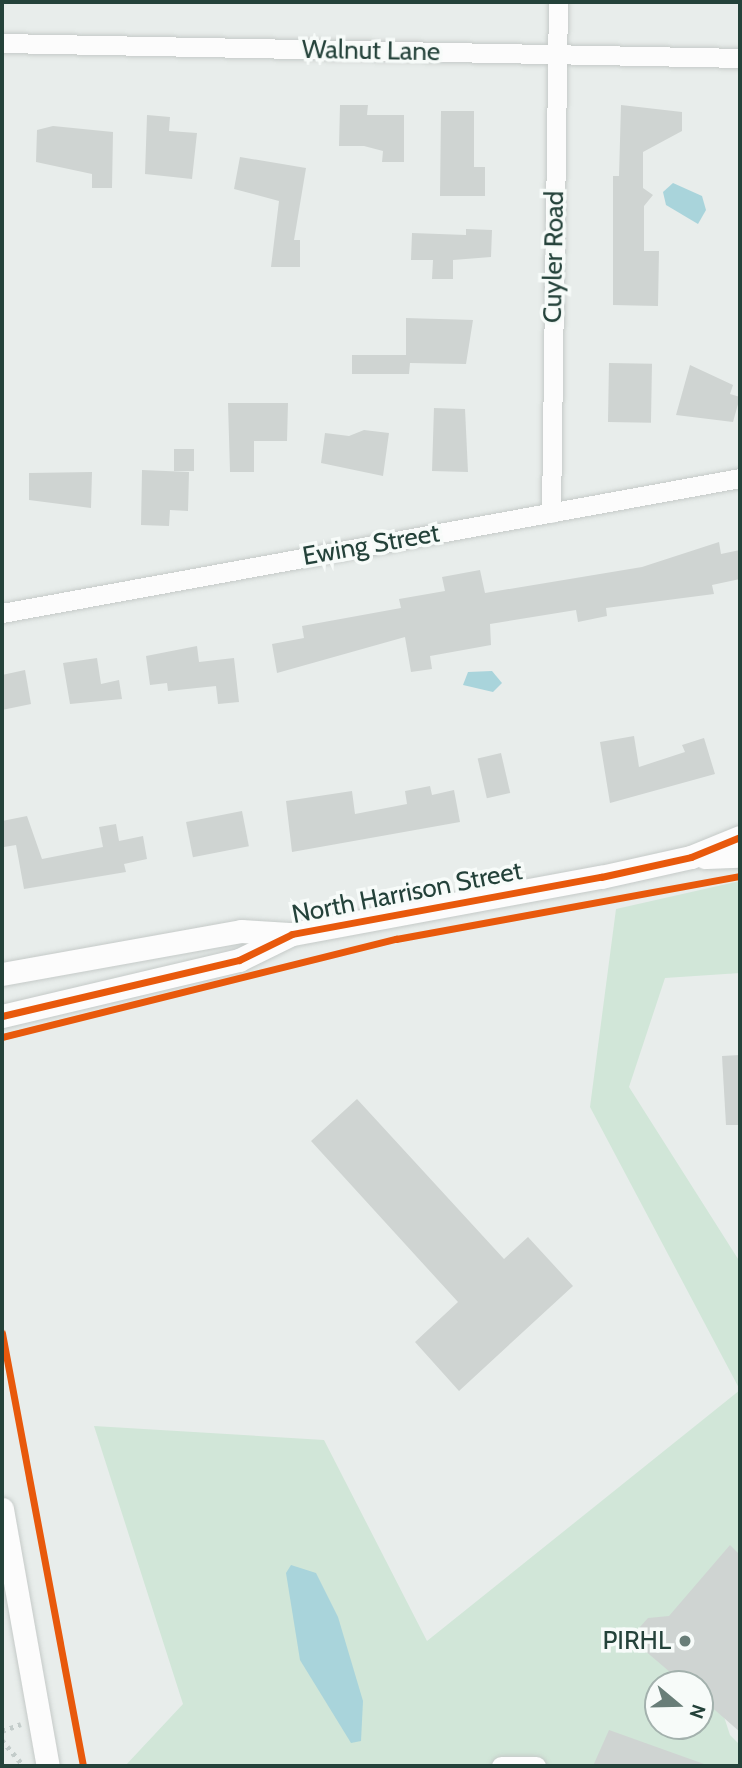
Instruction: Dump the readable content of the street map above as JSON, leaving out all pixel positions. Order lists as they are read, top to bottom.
{
  "streets": {
    "street": [
      "Walnut Lane",
      "Cuyler Road",
      "Ewing Street",
      "North Harrison Street"
    ]
  },
  "crossings": [
    ["Walnut Lane", "Cuyler Road"],
    ["Cuyler Road", "Ewing Street"]
  ],
  "places": ["PIRHL"],
  "north": "right"
}
